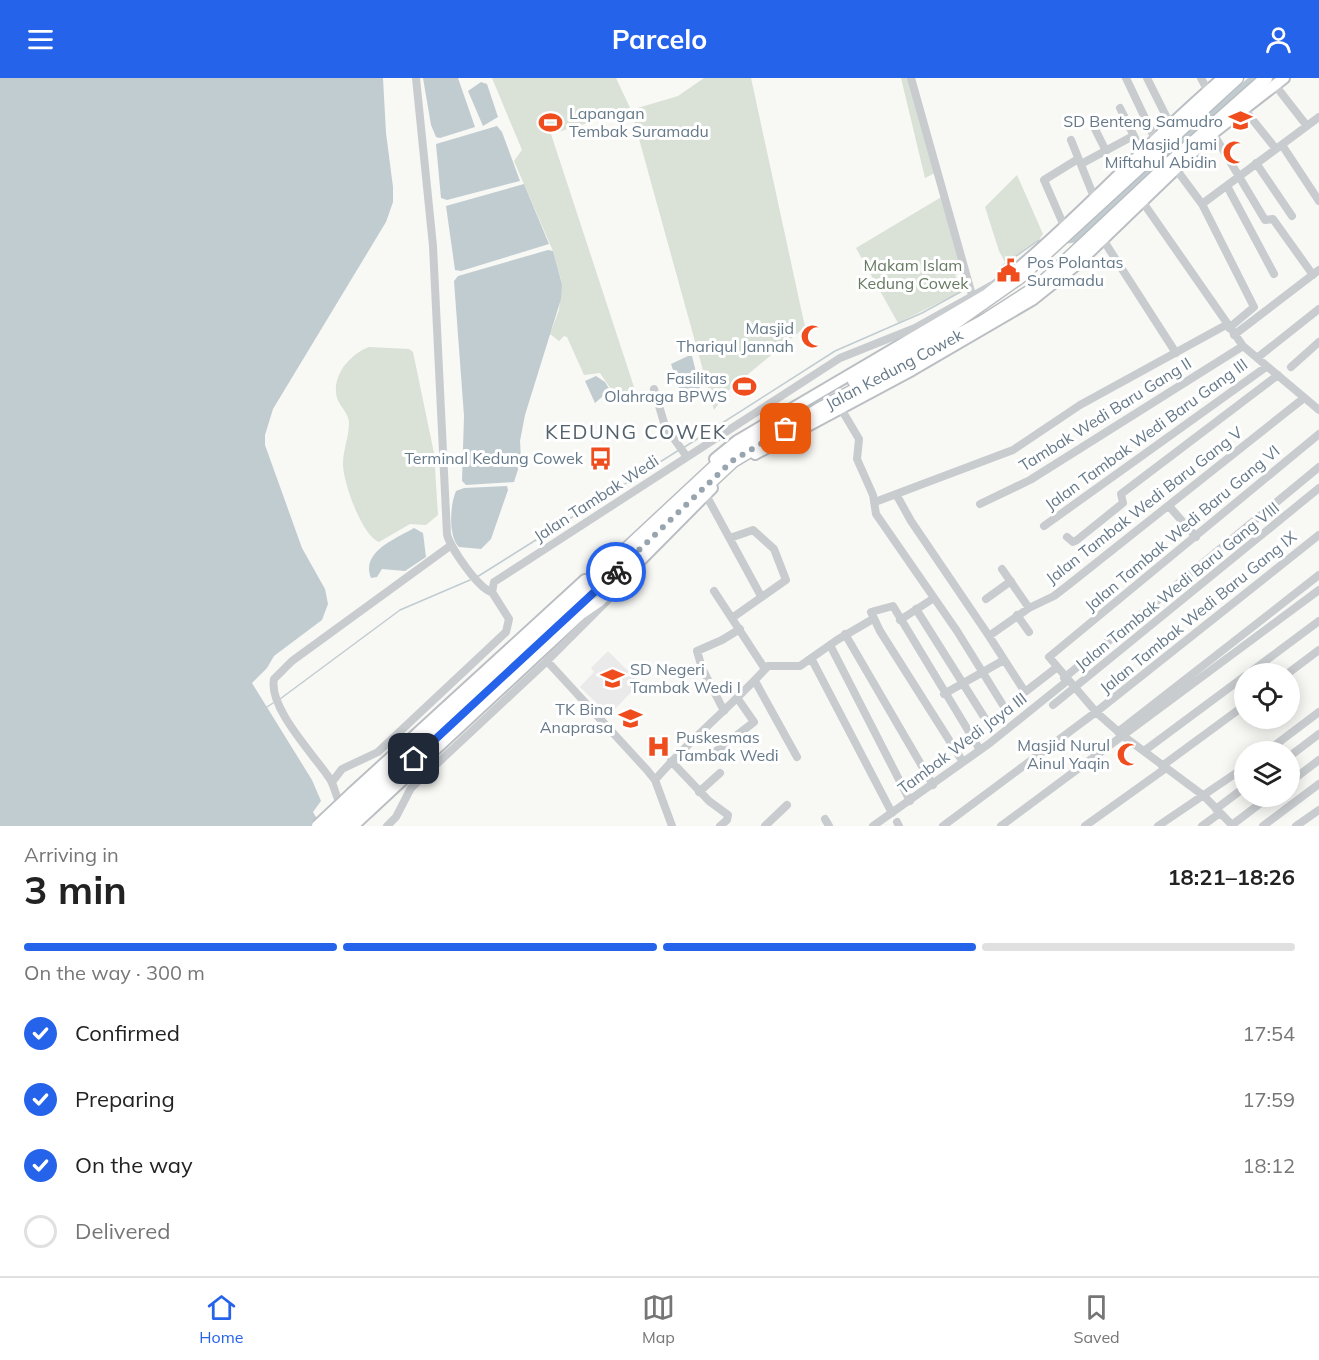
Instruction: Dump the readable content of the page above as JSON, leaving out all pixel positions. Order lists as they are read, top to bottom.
{
  "streets": {
    "highway": ["Jalan Kedung Cowek"],
    "street": [
      "Tambak Wedi Baru Gang II",
      "Jalan Tambak Wedi Baru Gang III",
      "Jalan Tambak Wedi",
      "Jalan Tambak Wedi Baru Gang V",
      "Jalan Tambak Wedi Baru Gang VI",
      "Jalan Tambak Wedi Baru Gang VIII",
      "Jalan Tambak Wedi Baru Gang IX",
      "Tambak Wedi Jaya III"
    ]
  },
  "crossings": [
    ["Jalan Kedung Cowek", "Jalan Tambak Wedi"]
  ],
  "districts": ["KEDUNG COWEK"],
  "parks": ["Makam Islam Kedung Cowek"],
  "places": {
    "school or university": ["SD Benteng Samudro", "SD Negeri Tambak Wedi I", "TK Bina Anaprasa"],
    "sports": ["Lapangan Tembak Suramadu", "Fasilitas Olahraga BPWS"],
    "mosque": ["Masjid Jami Miftahul Abidin", "Masjid Thariqul Jannah", "Masjid Nurul Ainul Yaqin"],
    "public building": ["Pos Polantas Suramadu"],
    "bus stop": ["Terminal Kedung Cowek"],
    "hospital": ["Puskesmas Tambak Wedi"]
  },
  "page": {
    "header": "Parcelo",
    "heading": ["3 min", "Arriving in", "18:21–18:26"],
    "bar": "On the way · 300 m",
    "list": [
      ["Confirmed", "17:54"],
      ["Preparing", "17:59"],
      ["On the way", "18:12"],
      "Delivered"
    ],
    "tabs": ["Home", "Map", "Saved"]
  }
}
